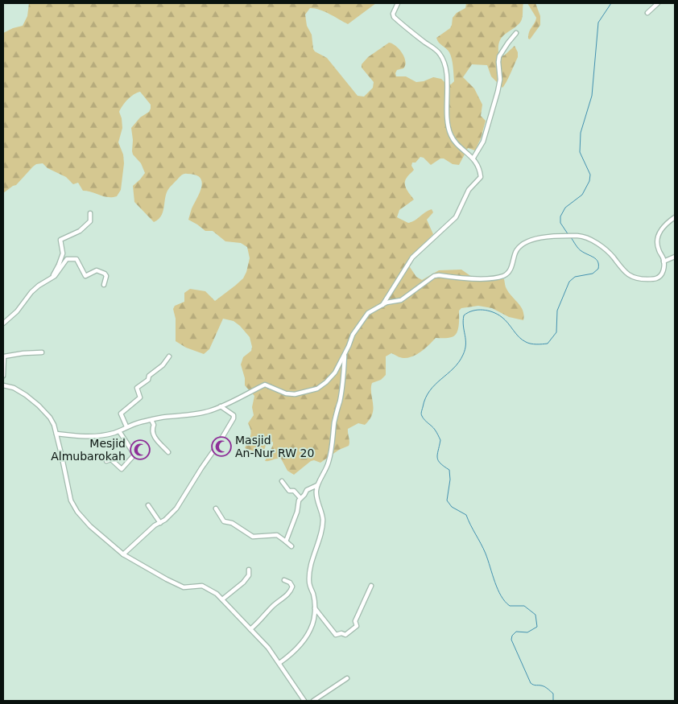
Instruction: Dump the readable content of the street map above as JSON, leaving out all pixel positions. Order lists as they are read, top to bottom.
{
  "places": {
    "mosque": ["Masjid An-Nur RW 20", "Mesjid Almubarokah"]
  }
}
